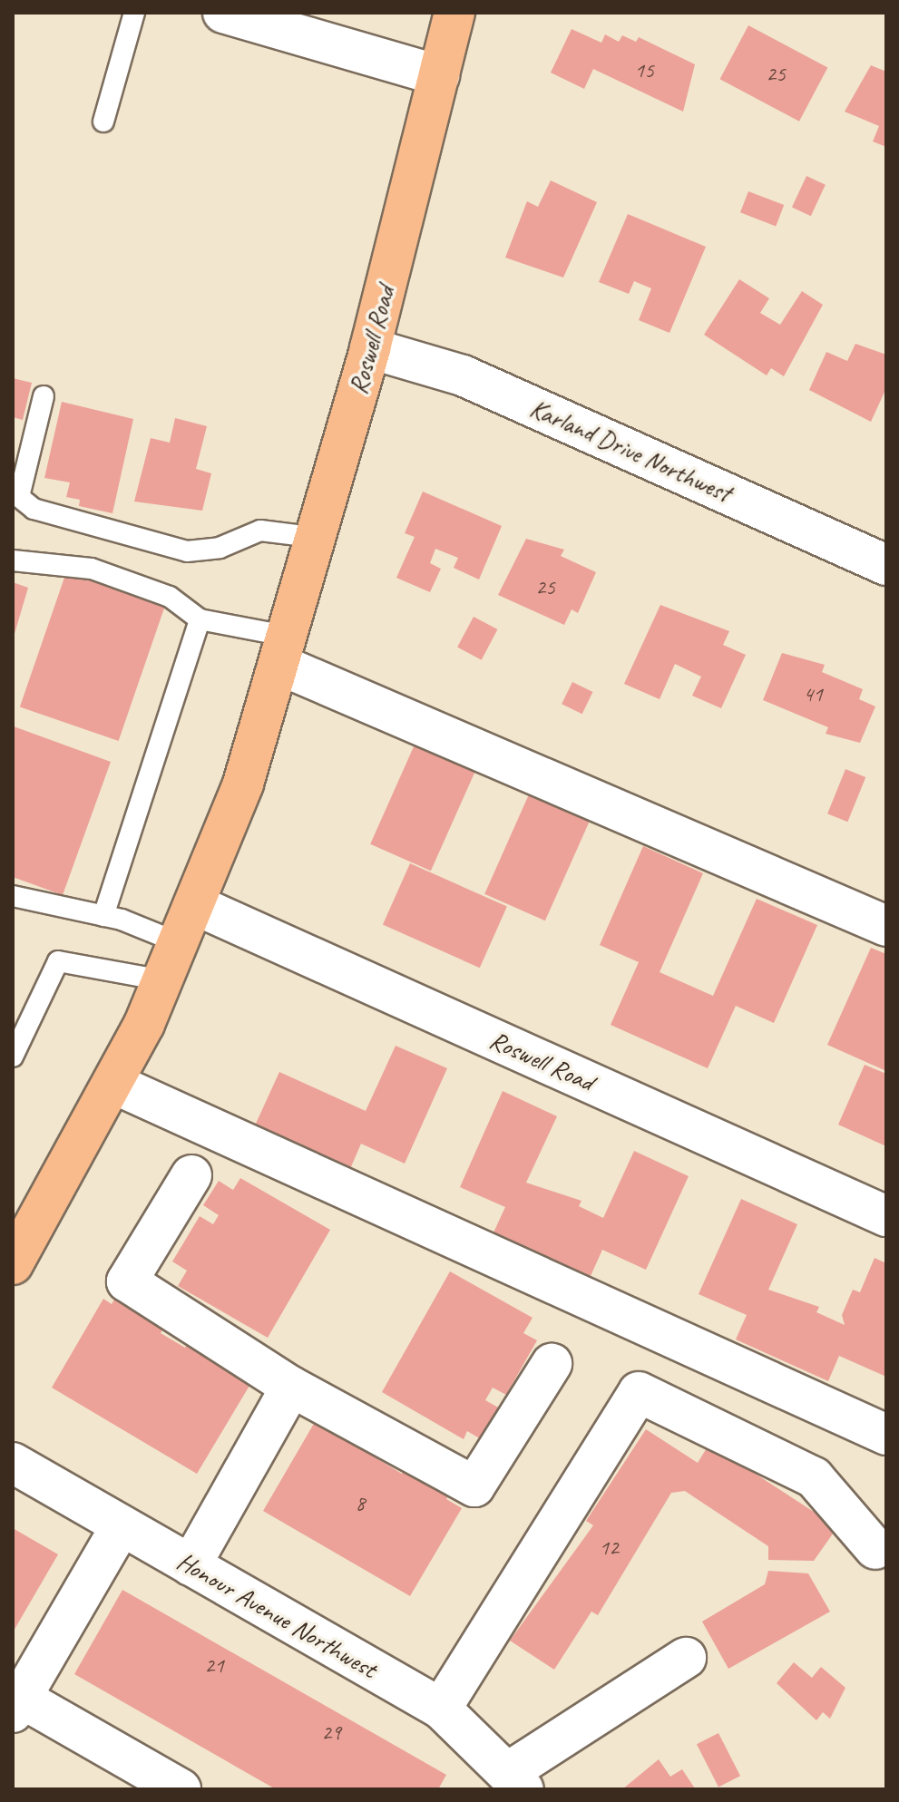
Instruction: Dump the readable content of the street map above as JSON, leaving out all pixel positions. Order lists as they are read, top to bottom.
{
  "streets": {
    "main road": ["Roswell Road"],
    "street": ["Karland Drive Northwest", "Honour Avenue Northwest"]
  },
  "crossings": [
    ["Roswell Road", "Karland Drive Northwest"]
  ],
  "house_numbers": [
    "15",
    "25",
    "25",
    "41",
    "8",
    "12",
    "21",
    "29"
  ]
}
